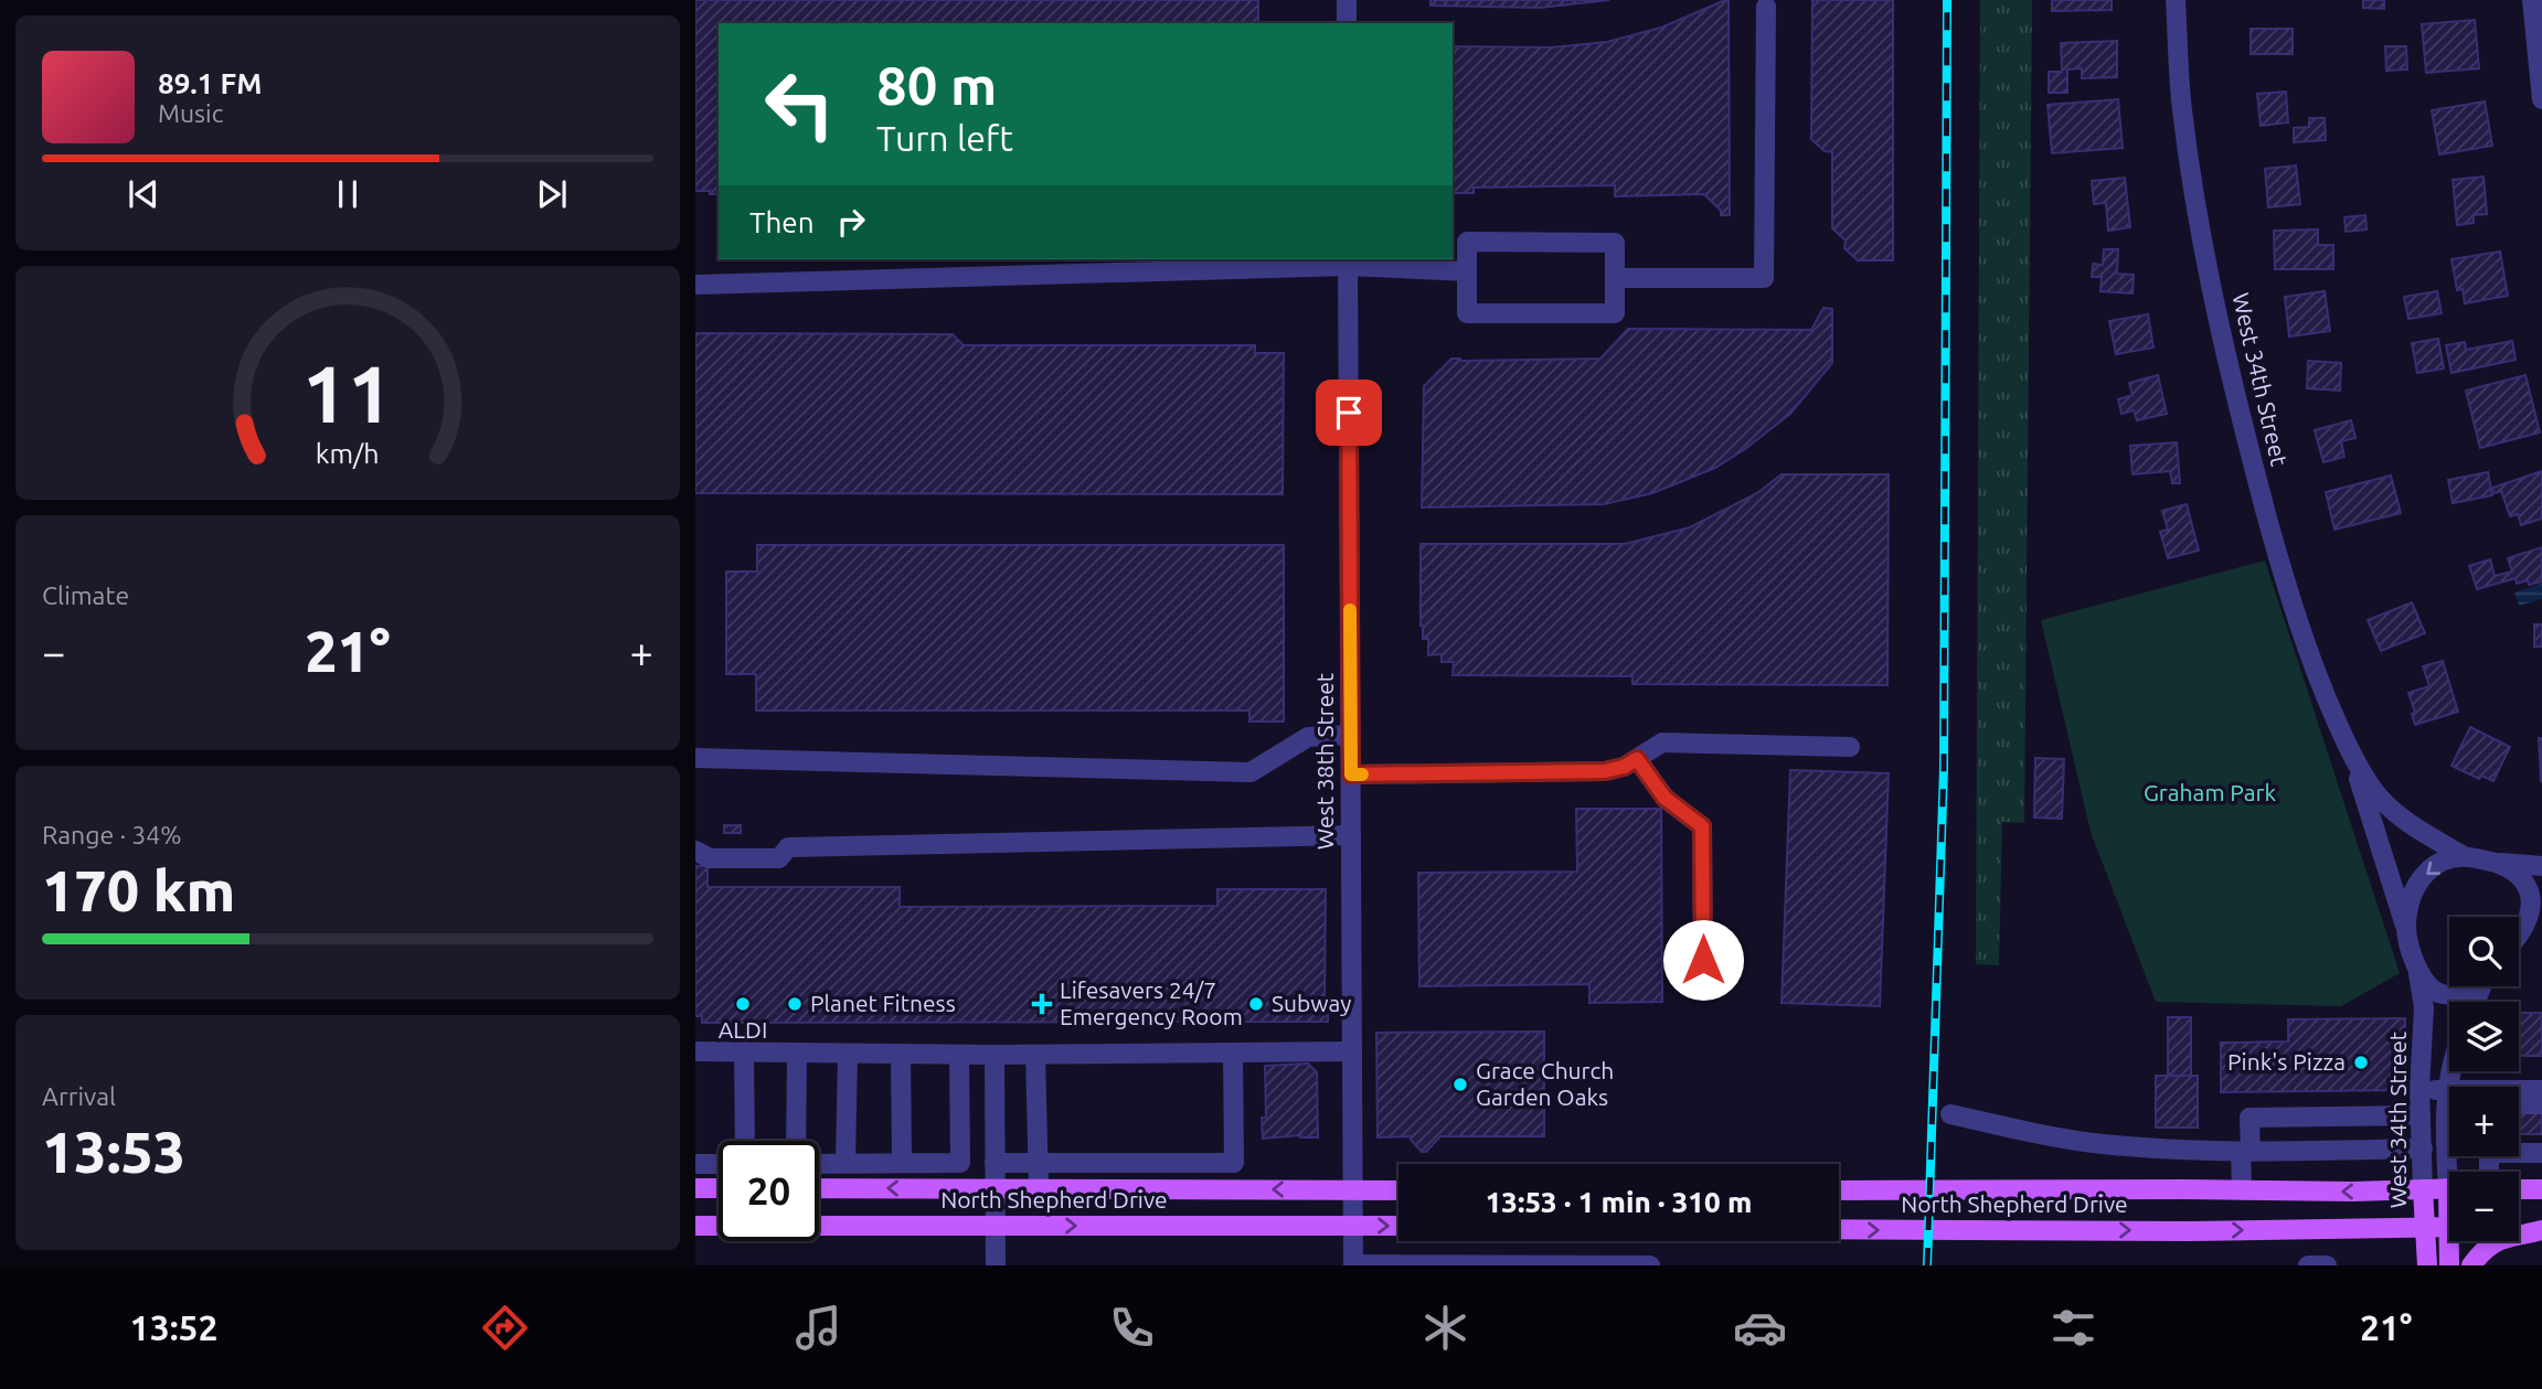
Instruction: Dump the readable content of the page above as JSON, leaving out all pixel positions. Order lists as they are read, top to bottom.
{
  "streets": {
    "main road": ["West 34th Street", "North Shepherd Drive"],
    "street": ["West 38th Street"]
  },
  "crossings": [
    ["West 34th Street", "North Shepherd Drive"],
    ["West 38th Street", "North Shepherd Drive"]
  ],
  "parks": ["Graham Park"],
  "places": {
    "other": [
      "ALDI",
      "Planet Fitness",
      "Subway",
      "Pink's Pizza",
      "Grace Church Garden Oaks"
    ],
    "health": ["Lifesavers 24/7 Emergency Room"]
  },
  "page": {
    "turn": ["80 m", "Turn left"],
    "song": ["89.1 FM", "Music"],
    "then": "Then",
    "tile": [
      "Climate",
      ["Range · 34%", "170 km"],
      ["Arrival", "13:53"]
    ],
    "heat": ["−", "21°", "+"],
    "map_buttons": ["+", "−"],
    "limit": "20",
    "trip": "13:53 · 1 min · 310 m",
    "tabs": ["13:52", "21°"],
    "gauge": ["11", "km/h"]
  }
}
